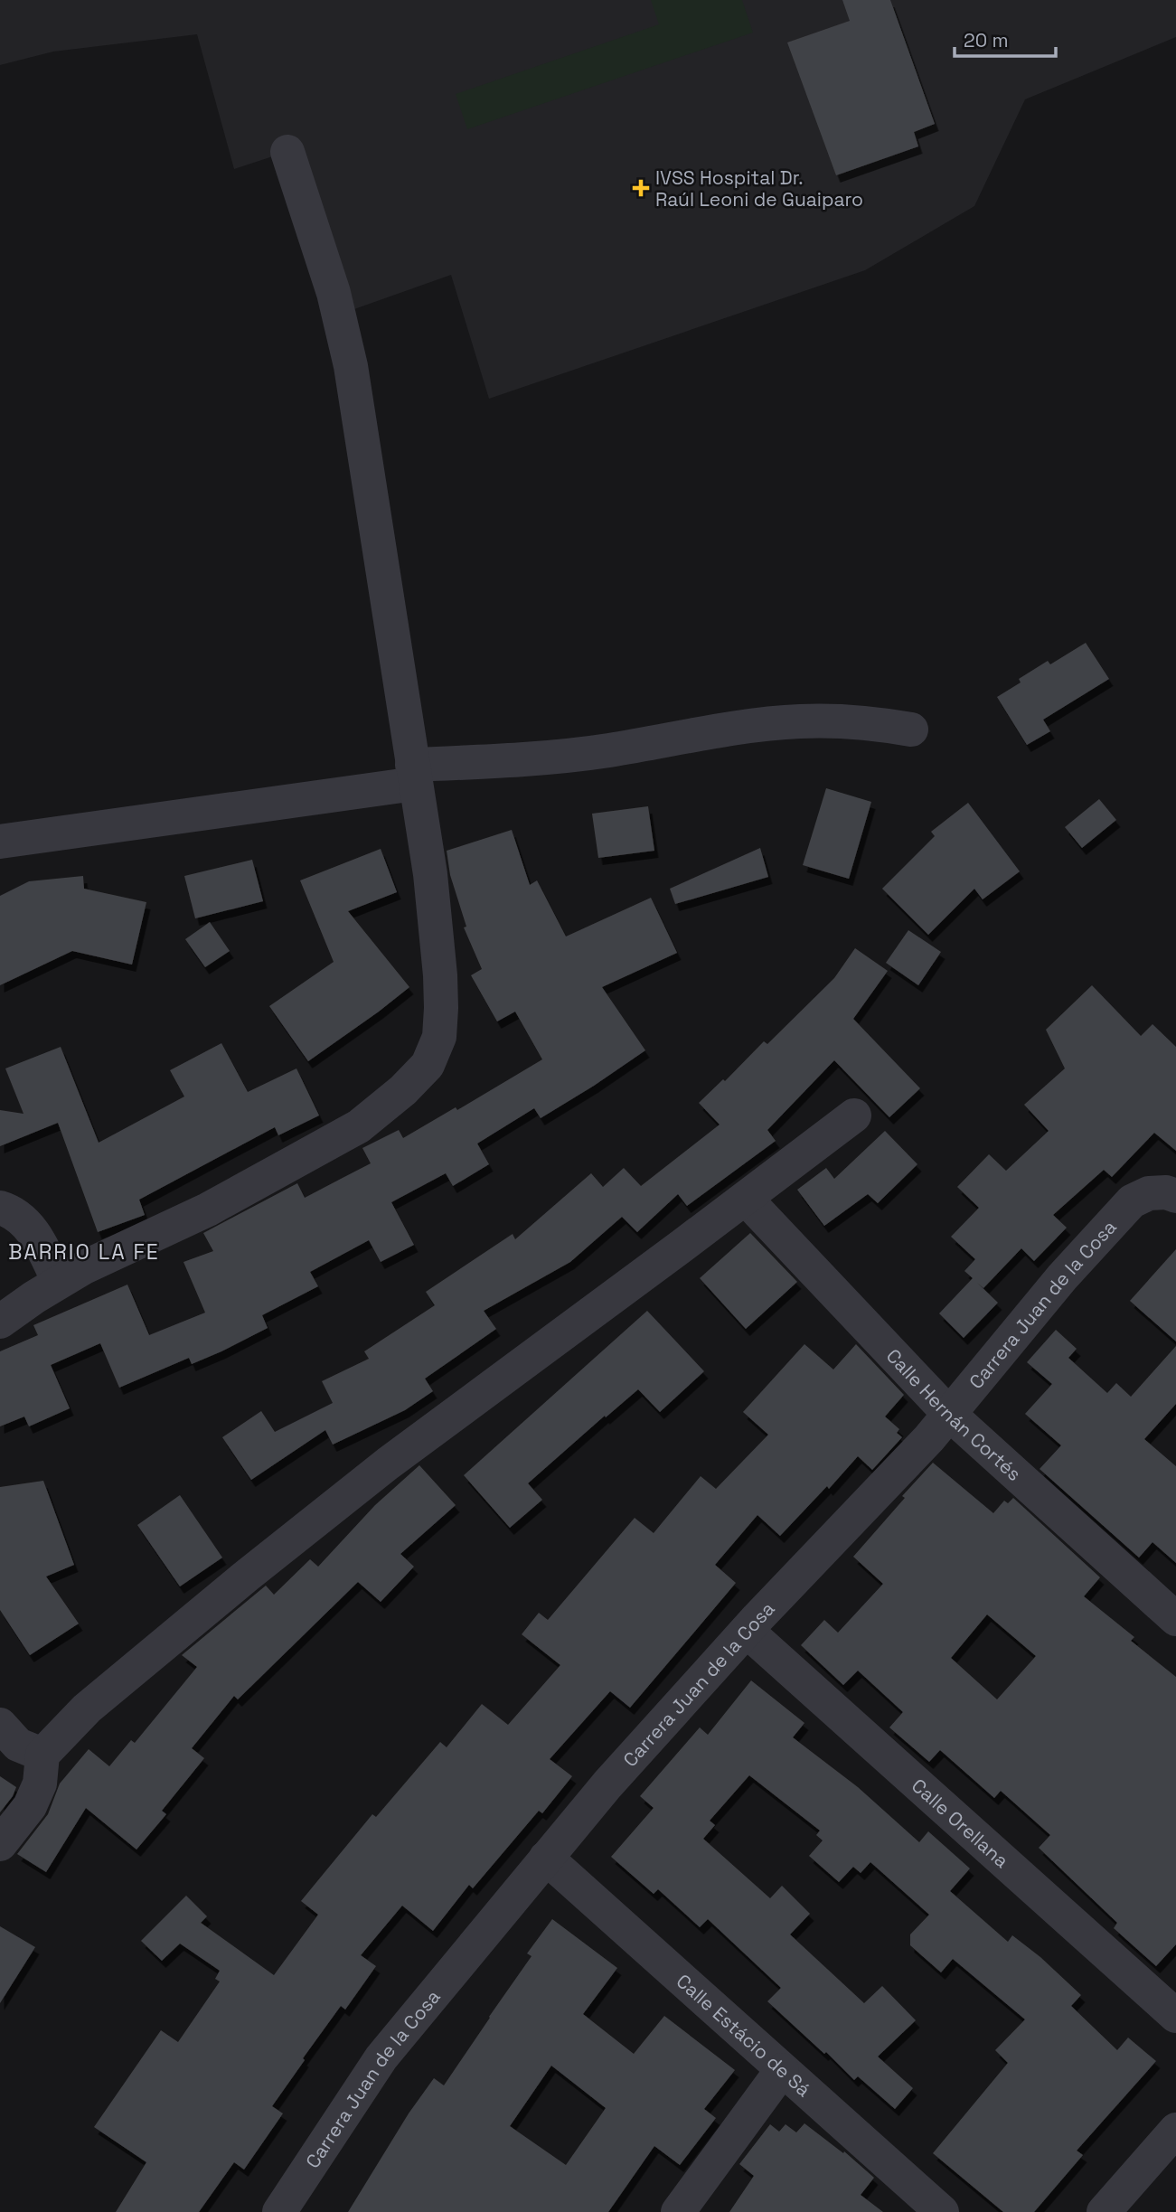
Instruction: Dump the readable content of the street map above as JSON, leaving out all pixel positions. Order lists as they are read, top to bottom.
{
  "streets": {
    "street": [
      "Carrera Juan de la Cosa",
      "Calle Hernán Cortés",
      "Calle Orellana",
      "Calle Estácio de Sá"
    ]
  },
  "crossings": [
    ["Carrera Juan de la Cosa", "Calle Hernán Cortés"],
    ["Carrera Juan de la Cosa", "Calle Orellana"],
    ["Carrera Juan de la Cosa", "Calle Estácio de Sá"]
  ],
  "districts": ["BARRIO LA FE"],
  "places": {
    "health": ["IVSS Hospital Dr. Raúl Leoni de Guaiparo"]
  },
  "scale_bar": "20 m"
}
